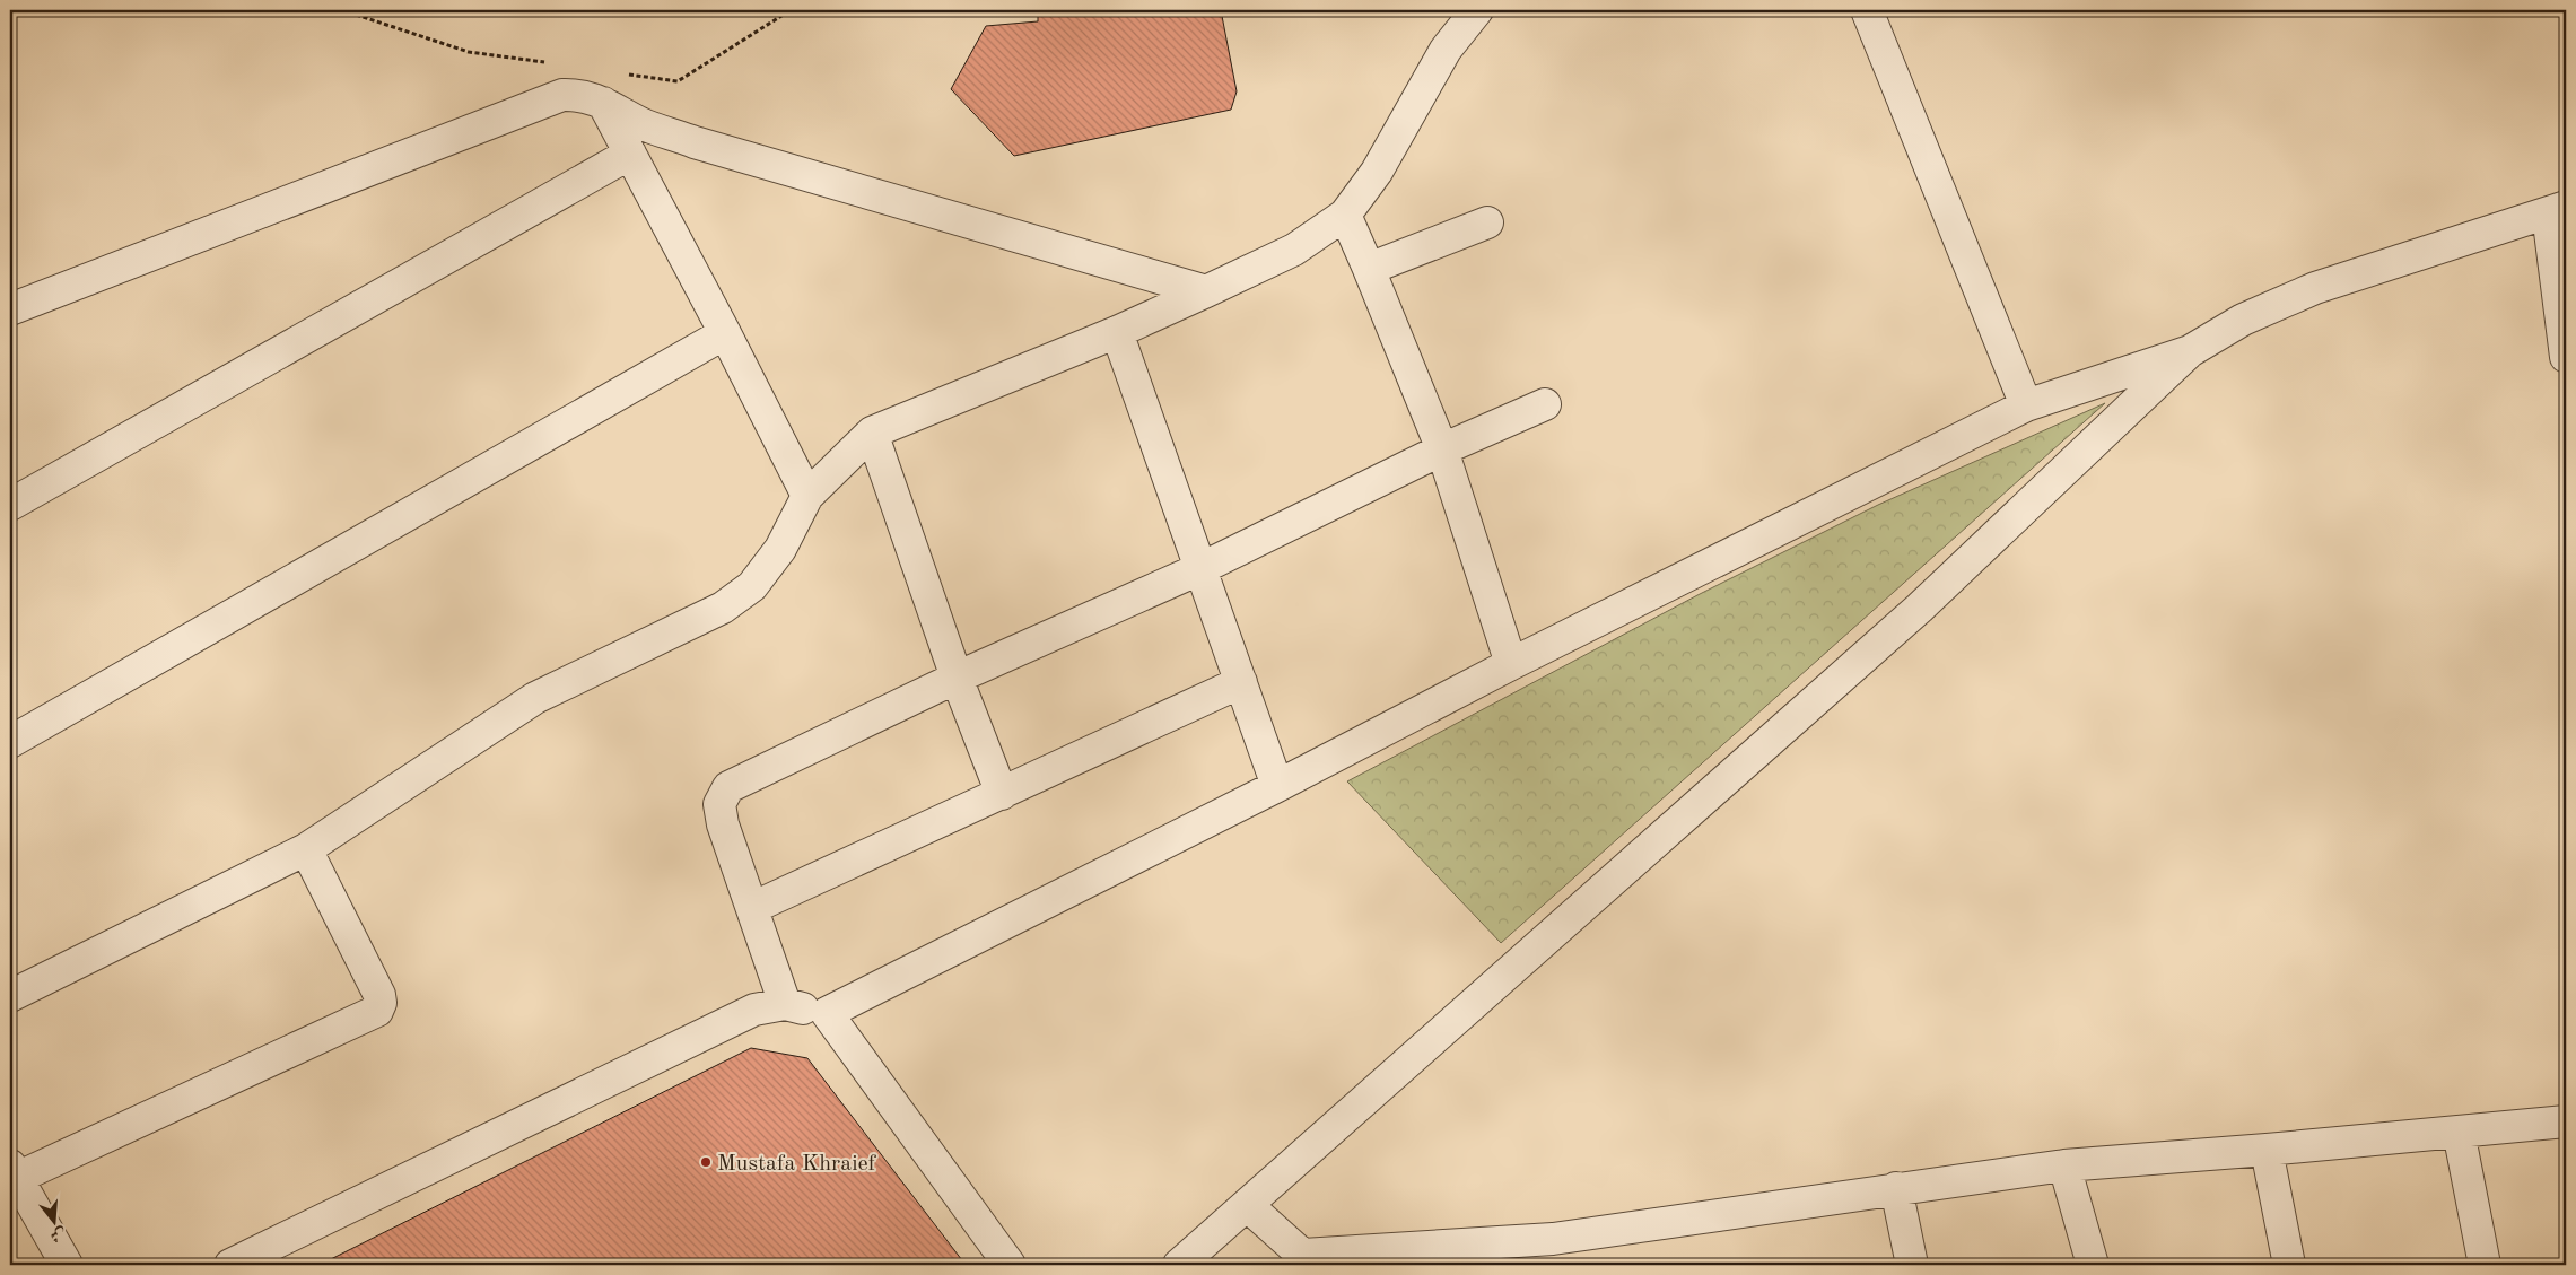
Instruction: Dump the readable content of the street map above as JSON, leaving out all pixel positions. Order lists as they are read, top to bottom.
{
  "places": ["Mustafa Khraief"],
  "north": "bottom"
}
